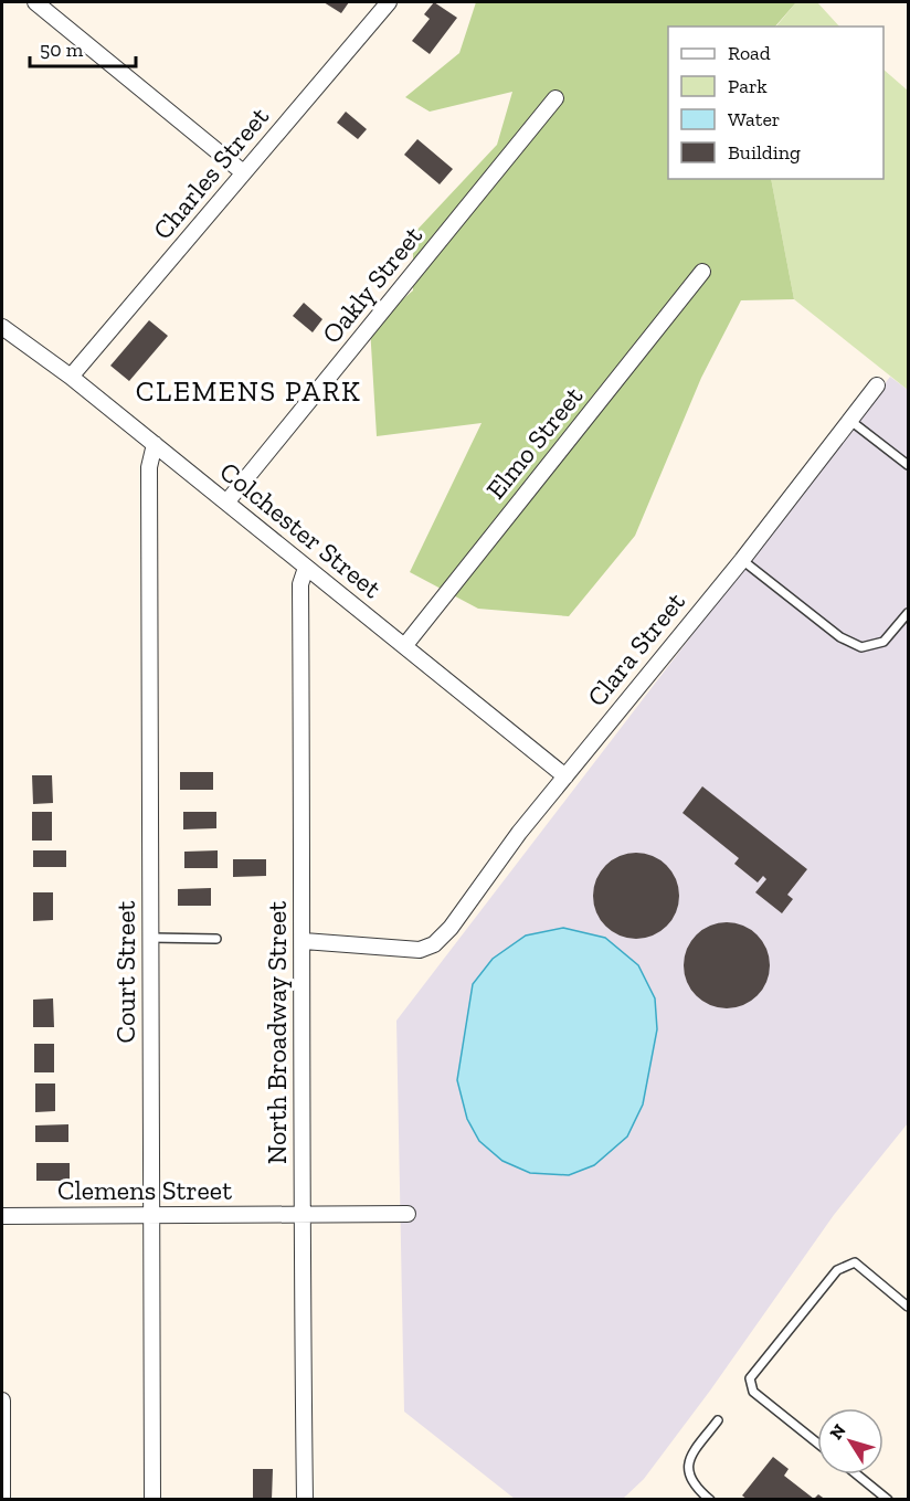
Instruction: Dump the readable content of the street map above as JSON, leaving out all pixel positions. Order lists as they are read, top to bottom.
{
  "streets": {
    "street": [
      "Charles Street",
      "Oakly Street",
      "Elmo Street",
      "Colchester Street",
      "Clara Street",
      "Court Street",
      "North Broadway Street",
      "Clemens Street"
    ]
  },
  "crossings": [
    ["Charles Street", "Colchester Street"],
    ["Oakly Street", "Colchester Street"],
    ["Elmo Street", "Colchester Street"],
    ["Colchester Street", "Clara Street"],
    ["Colchester Street", "Court Street"],
    ["Colchester Street", "North Broadway Street"],
    ["Clara Street", "North Broadway Street"],
    ["Court Street", "Clemens Street"],
    ["North Broadway Street", "Clemens Street"]
  ],
  "districts": ["CLEMENS PARK"],
  "legend": [
    "Road",
    "Park",
    "Water",
    "Building"
  ],
  "scale_bar": "50 m",
  "north": "top left"
}
